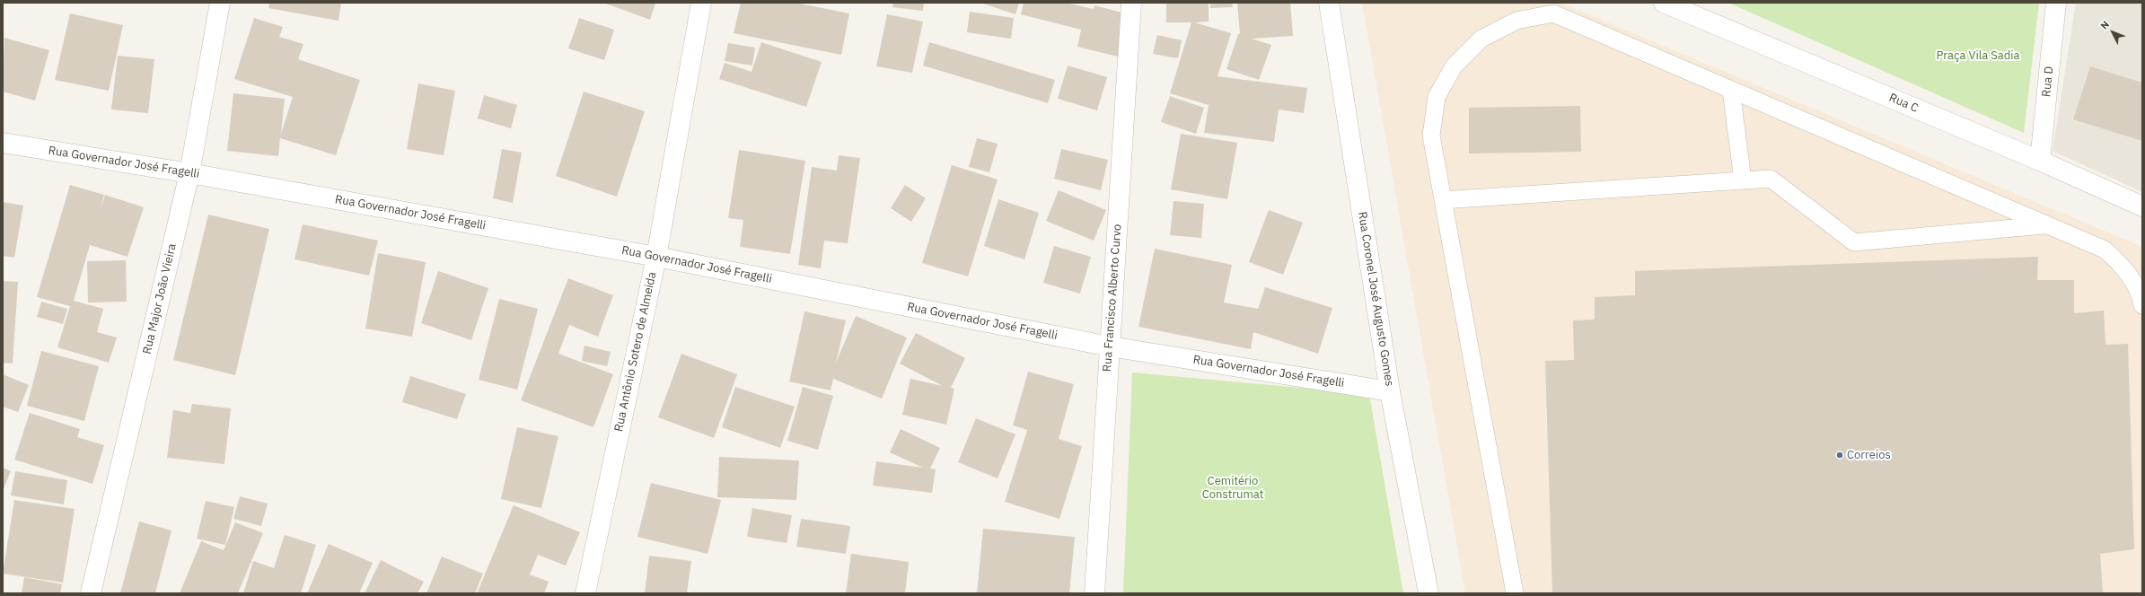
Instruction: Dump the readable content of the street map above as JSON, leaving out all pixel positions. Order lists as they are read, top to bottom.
{
  "streets": {
    "street": [
      "Rua D",
      "Rua C",
      "Rua Governador José Fragelli",
      "Rua Francisco Alberto Curvo",
      "Rua Major João Vieira",
      "Rua Coronel José Augusto Gomes",
      "Rua Antônio Sotero de Almeida"
    ]
  },
  "crossings": [
    ["Rua D", "Rua C"],
    ["Rua Governador José Fragelli", "Rua Francisco Alberto Curvo"],
    ["Rua Governador José Fragelli", "Rua Major João Vieira"],
    ["Rua Governador José Fragelli", "Rua Coronel José Augusto Gomes"],
    ["Rua Governador José Fragelli", "Rua Antônio Sotero de Almeida"]
  ],
  "parks": ["Praça Vila Sadia", "Cemitério Construmat"],
  "places": ["Correios"],
  "north": "top left"
}
